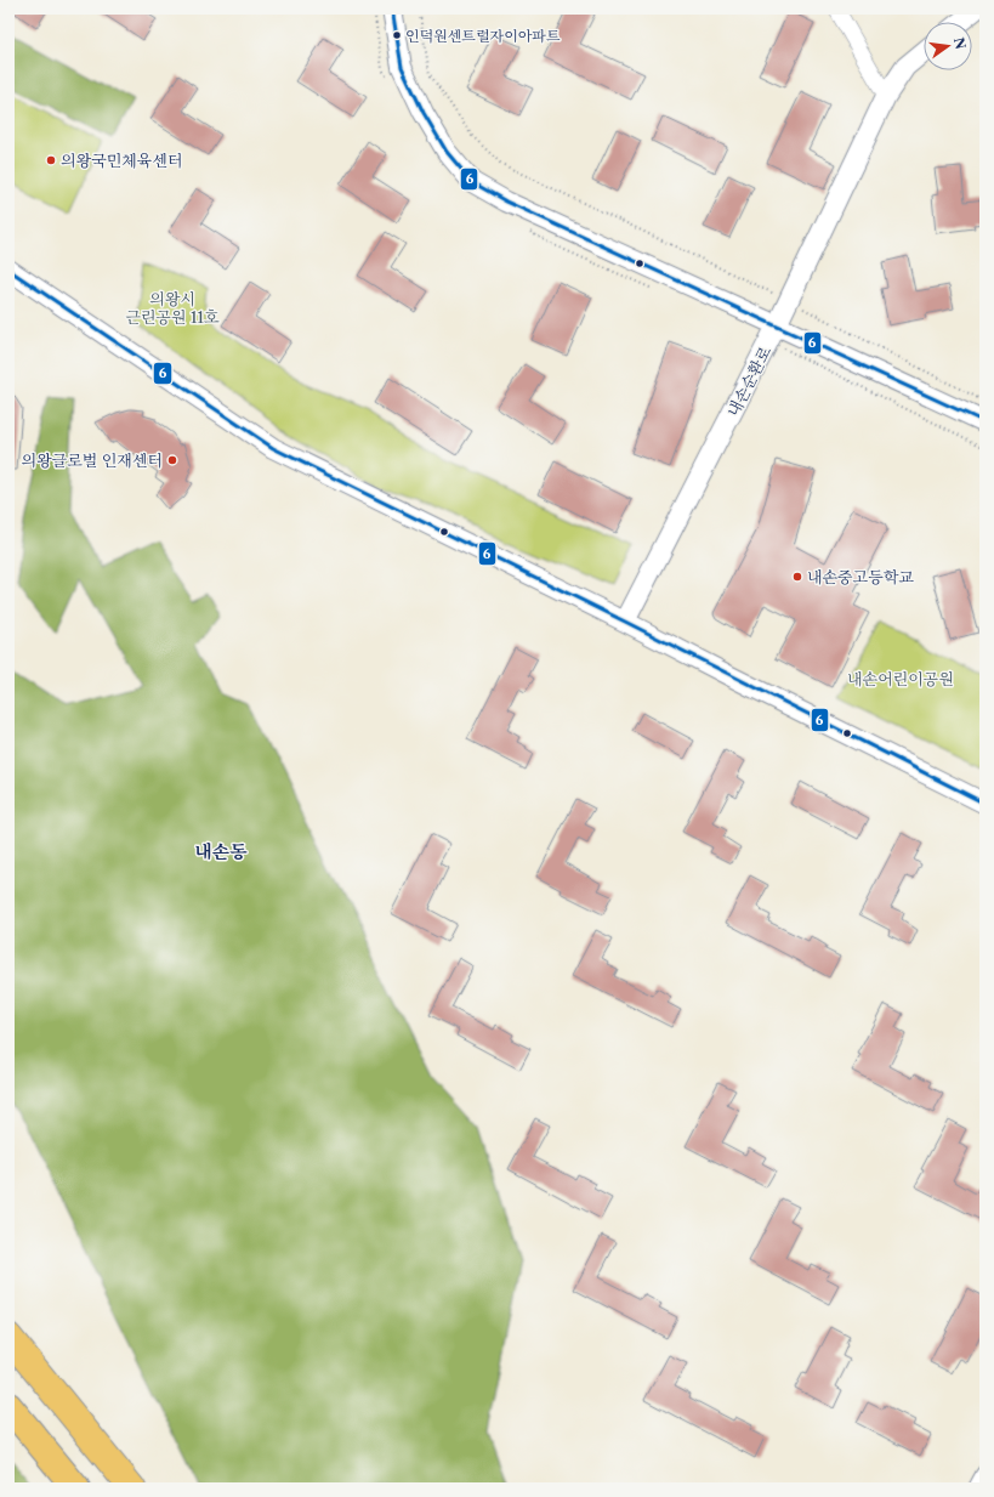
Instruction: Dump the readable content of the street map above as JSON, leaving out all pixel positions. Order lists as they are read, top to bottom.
{
  "streets": {
    "street": ["내손순환로"]
  },
  "districts": ["내손동"],
  "parks": ["의왕시 근린공원 11호", "내손어린이공원"],
  "places": [
    "인덕원센트럴자이아파트",
    "의왕국민체육센터",
    "의왕글로벌 인재센터",
    "내손중고등학교"
  ],
  "lines": ["transit line 6"],
  "north": "right"
}
